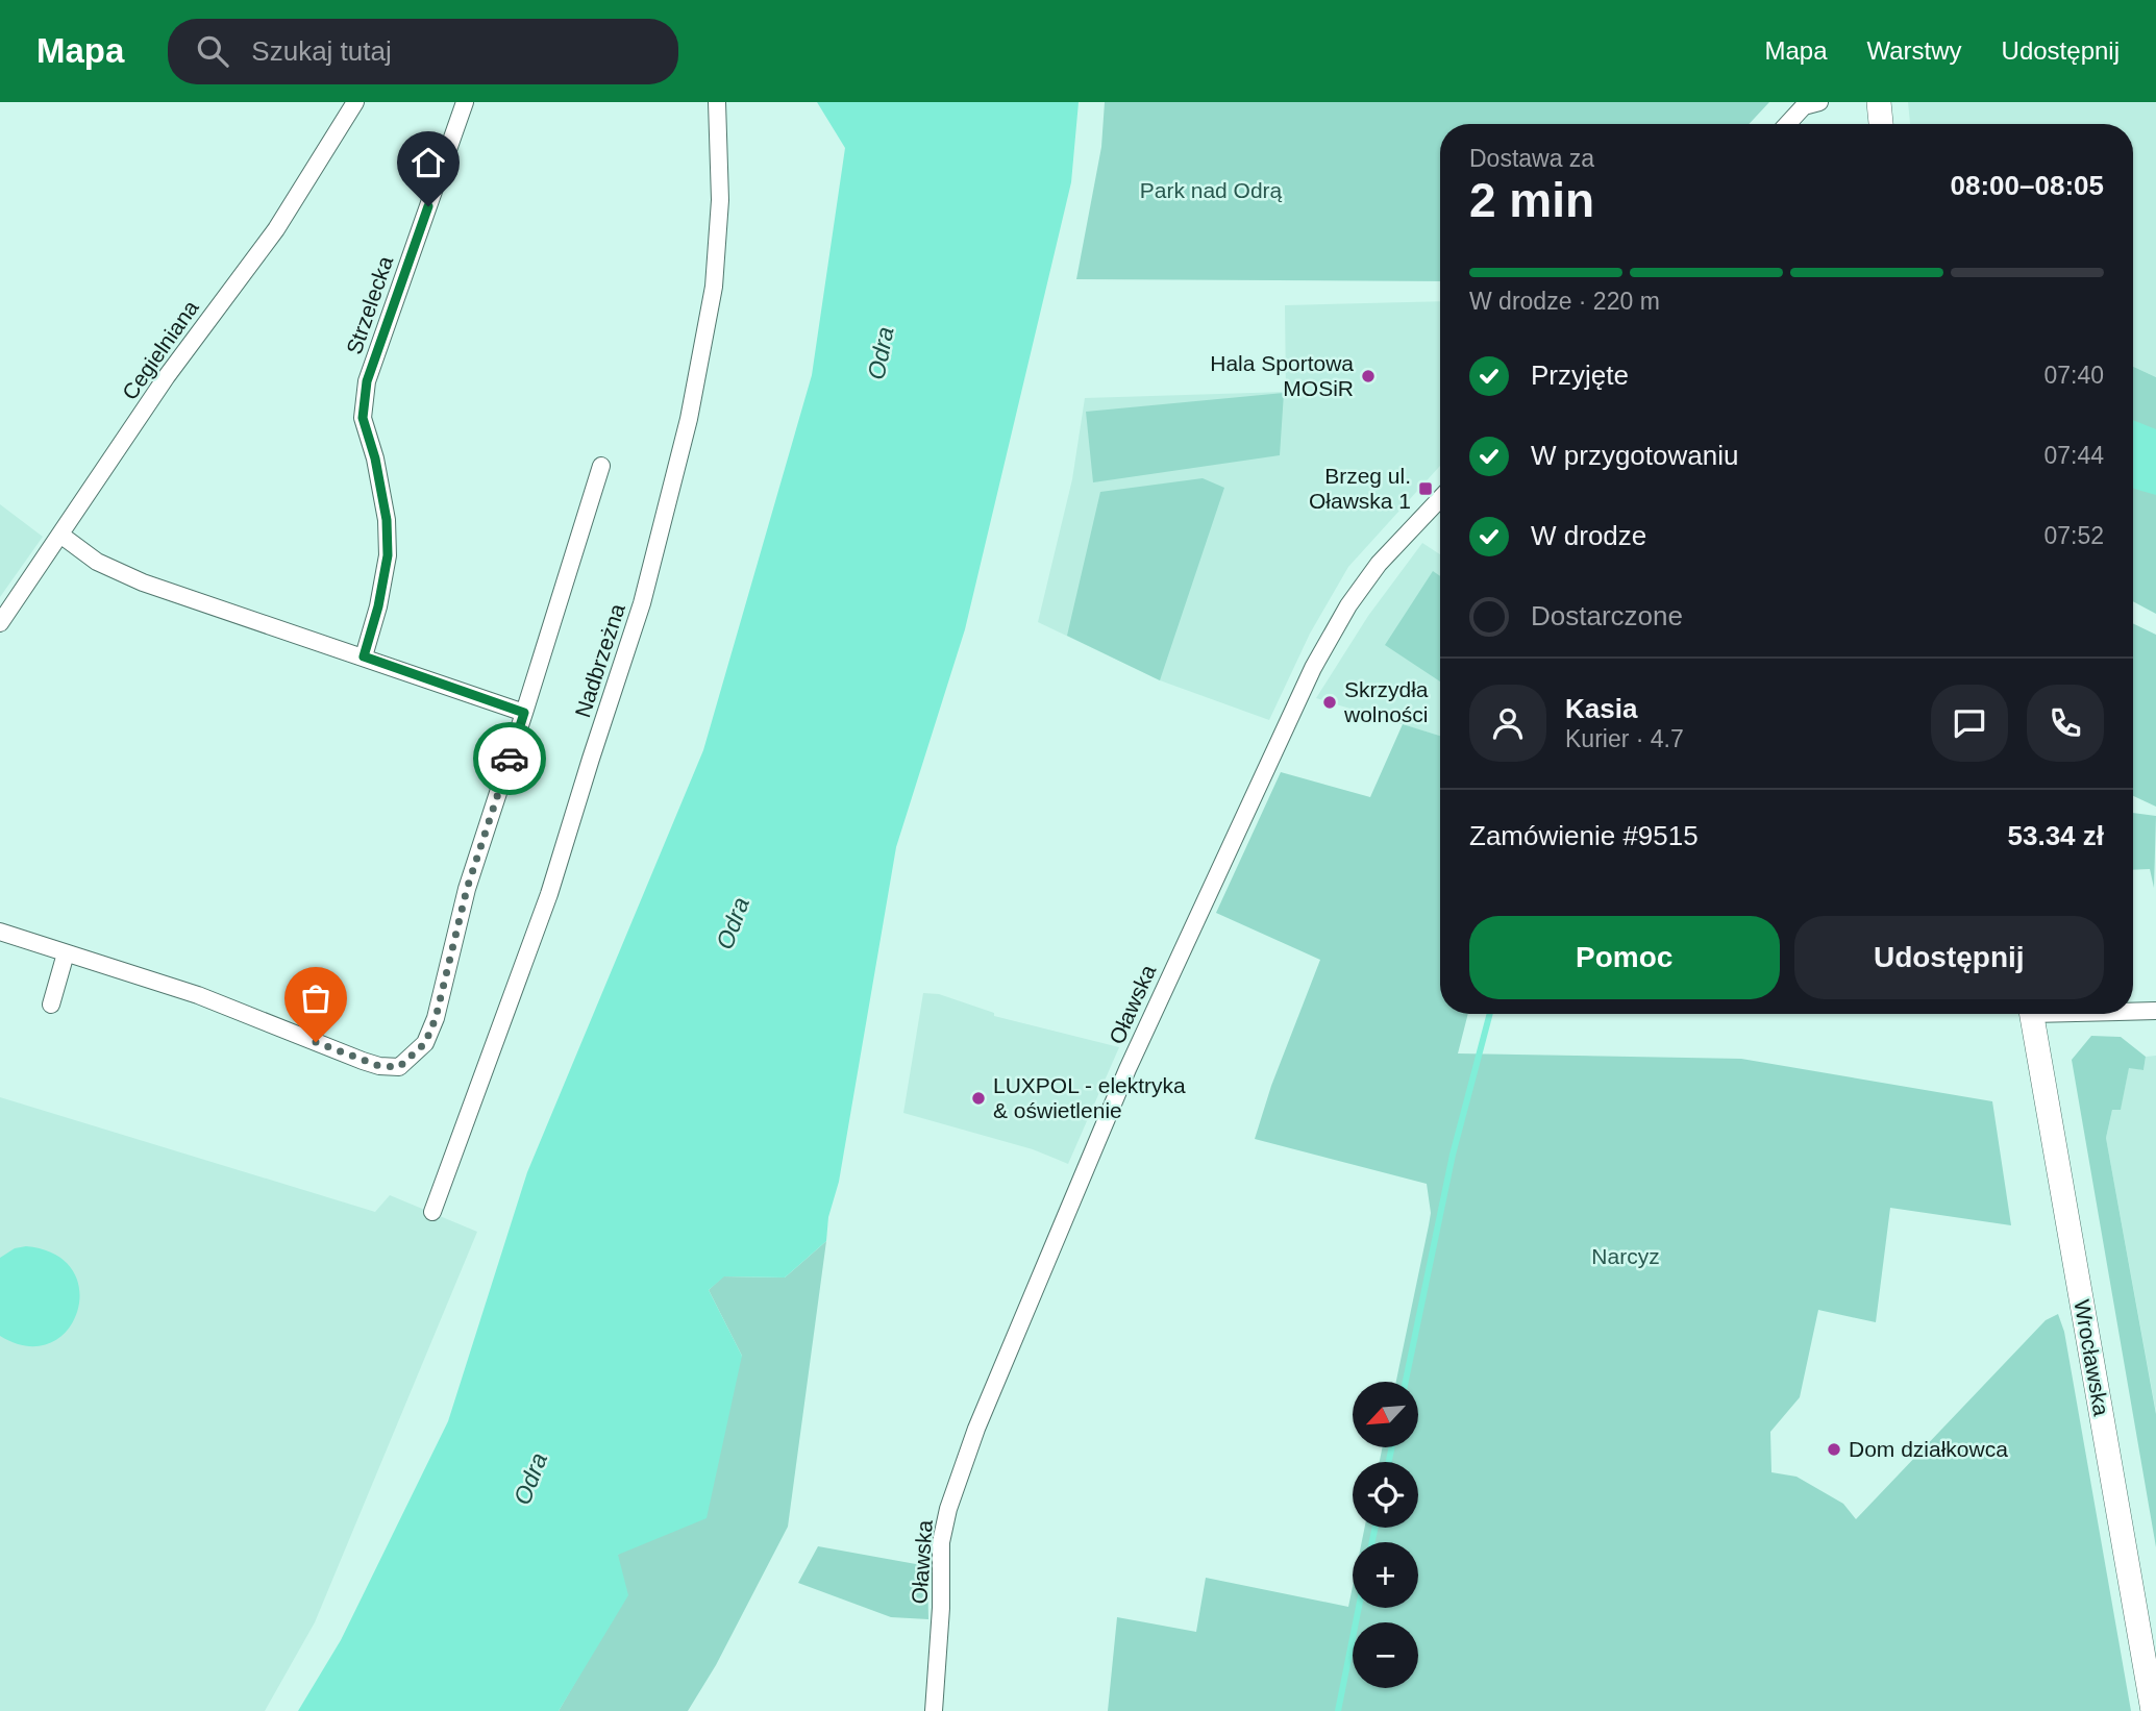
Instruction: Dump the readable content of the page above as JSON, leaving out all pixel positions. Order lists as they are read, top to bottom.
{
  "streets": {
    "street": [
      "Strzelecka",
      "Cegielniana",
      "Nadbrzeżna",
      "Oławska",
      "Wrocławska"
    ]
  },
  "water": ["Odra"],
  "parks": ["Park nad Odrą", "Narcyz"],
  "places": {
    "other": [
      "Hala Sportowa MOSiR",
      "Skrzydła wolności",
      "LUXPOL - elektryka & oświetlenie",
      "Dom działkowca"
    ],
    "transit": ["Brzeg ul. Oławska 1"]
  },
  "north": "bottom left",
  "page": {
    "header": "Mapa",
    "search": "Szukaj tutaj",
    "nav": ["Mapa", "Warstwy", "Udostępnij"],
    "heading": ["2 min", "Dostawa za", "08:00–08:05"],
    "panel": [
      "Kasia",
      "Kurier · 4.7",
      "Zamówienie #9515",
      "53.34 zł"
    ],
    "bar": "W drodze · 220 m",
    "list": [
      ["Przyjęte", "07:40"],
      ["W przygotowaniu", "07:44"],
      ["W drodze", "07:52"],
      "Dostarczone"
    ],
    "buttons": ["Pomoc", "Udostępnij"],
    "map_buttons": ["+", "−"]
  }
}
